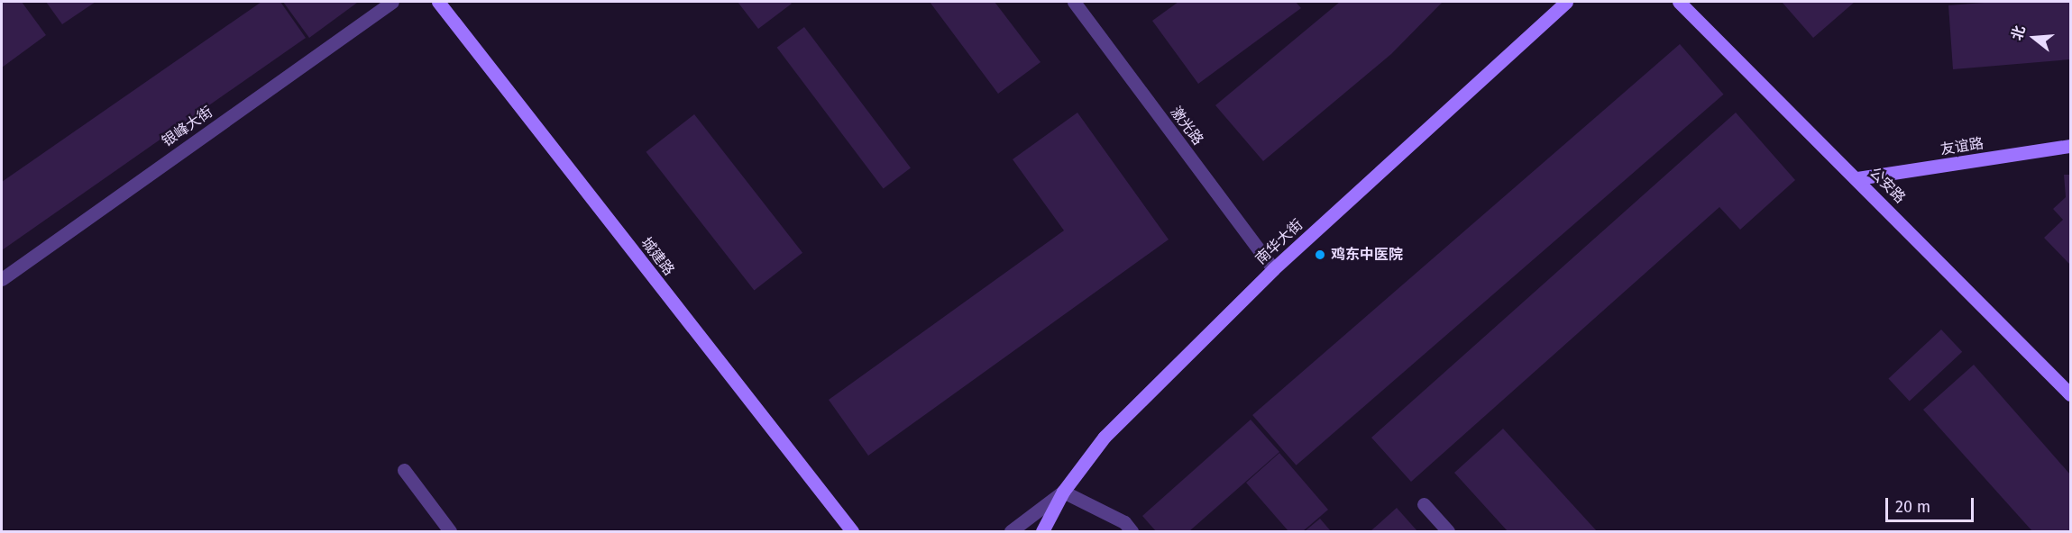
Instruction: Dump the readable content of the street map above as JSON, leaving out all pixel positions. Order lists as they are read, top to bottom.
{
  "streets": {
    "street": [
      "激光路",
      "银峰大街",
      "友谊路",
      "公安路",
      "南华大街",
      "城建路"
    ]
  },
  "crossings": [
    ["激光路", "南华大街"],
    ["友谊路", "公安路"]
  ],
  "places": ["鸡东中医院"],
  "scale_bar": "20 m",
  "north": "left"
}
